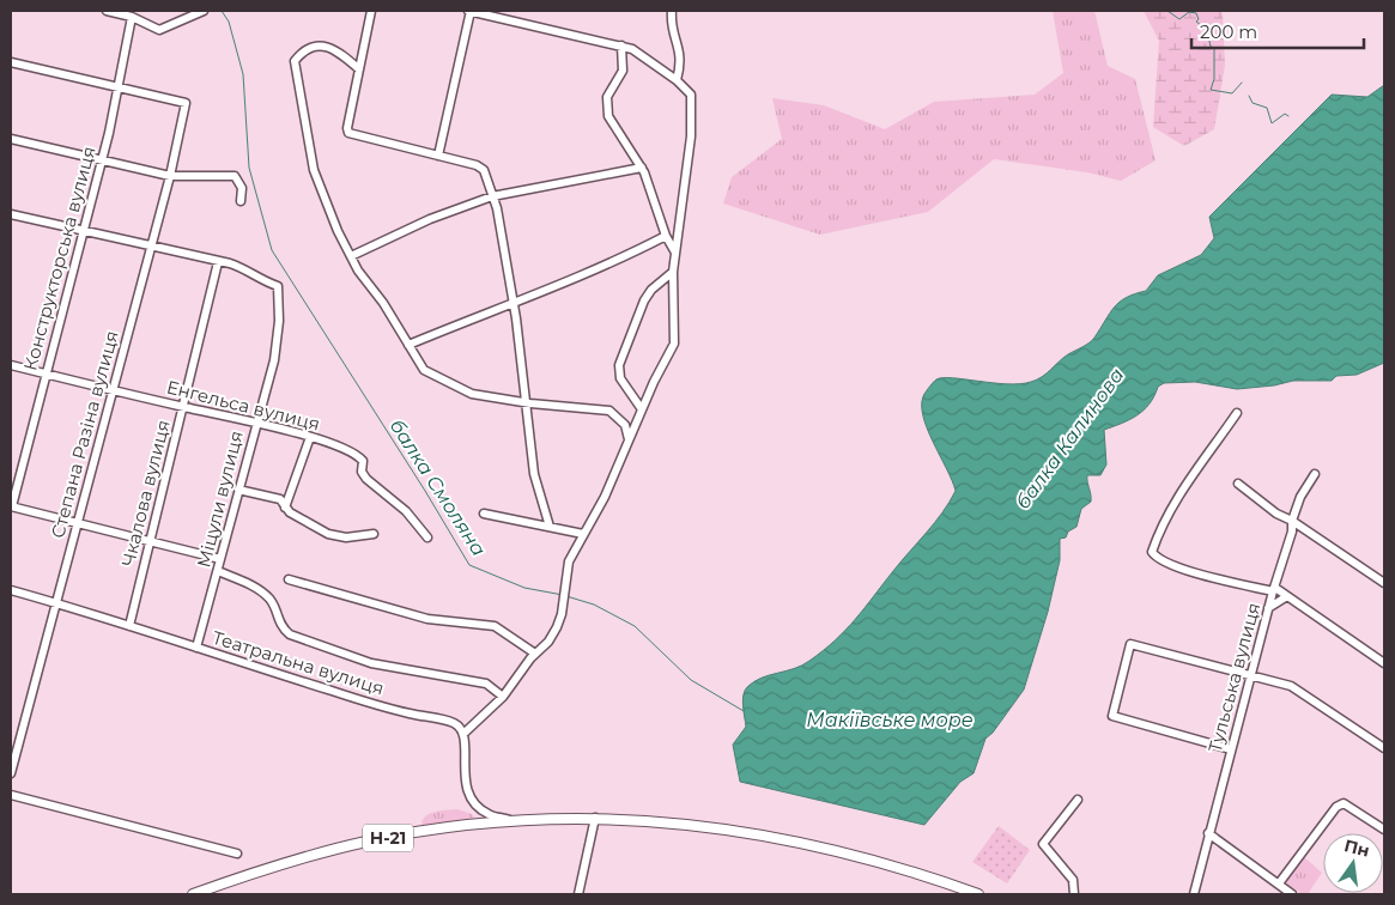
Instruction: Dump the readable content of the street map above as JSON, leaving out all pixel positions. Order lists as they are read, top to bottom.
{
  "streets": {
    "main road": ["Н-21"],
    "street": [
      "Конструкторська вулиця",
      "Енгельса вулиця",
      "Степана Разіна вулиця",
      "Чкалова вулиця",
      "Міцули вулиця",
      "Театральна вулиця",
      "Тульська вулиця"
    ]
  },
  "crossings": [
    ["Конструкторська вулиця", "Енгельса вулиця"],
    ["Конструкторська вулиця", "Степана Разіна вулиця"],
    ["Енгельса вулиця", "Степана Разіна вулиця"],
    ["Енгельса вулиця", "Чкалова вулиця"],
    ["Енгельса вулиця", "Міцули вулиця"],
    ["Степана Разіна вулиця", "Театральна вулиця"],
    ["Чкалова вулиця", "Міцули вулиця"],
    ["Чкалова вулиця", "Театральна вулиця"],
    ["Міцули вулиця", "Театральна вулиця"]
  ],
  "water": ["балка Калинова", "балка Смоляна", "Макіївське море"],
  "scale_bar": "200 m",
  "north": "top"
}
